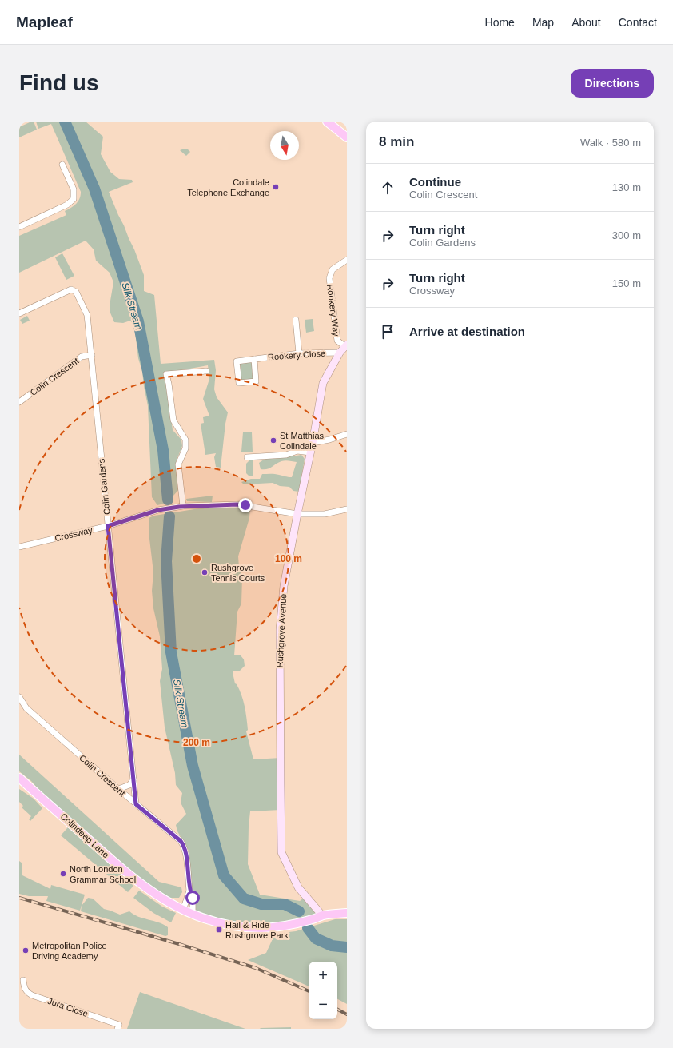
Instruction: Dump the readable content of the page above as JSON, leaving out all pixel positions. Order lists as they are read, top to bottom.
{
  "streets": {
    "main road": ["Colindeep Lane"],
    "street": [
      "Rookery Way",
      "Rookery Close",
      "Colin Crescent",
      "Colin Gardens",
      "Crossway",
      "Rushgrove Avenue",
      "Jura Close"
    ]
  },
  "crossings": [
    ["Rookery Way", "Rushgrove Avenue"],
    ["Rookery Close", "Rushgrove Avenue"],
    ["Colin Crescent", "Colin Gardens"],
    ["Colin Crescent", "Colindeep Lane"],
    ["Colin Gardens", "Crossway"],
    ["Crossway", "Rushgrove Avenue"],
    ["Rushgrove Avenue", "Colindeep Lane"]
  ],
  "water": ["Silk Stream"],
  "places": {
    "other": [
      "Colindale Telephone Exchange",
      "St Matthias Colindale",
      "Rushgrove Tennis Courts",
      "North London Grammar School",
      "Metropolitan Police Driving Academy"
    ],
    "transit": ["Hail & Ride Rushgrove Park"]
  },
  "north": "bottom",
  "page": {
    "header": "Mapleaf",
    "nav": [
      "Home",
      "Map",
      "About",
      "Contact"
    ],
    "buttons": "Directions",
    "title": "Find us",
    "heading": ["8 min", "Walk · 580 m"],
    "list": [
      ["Continue", "Colin Crescent", "130 m"],
      ["Turn right", "Colin Gardens", "300 m"],
      ["Turn right", "Crossway", "150 m"],
      "Arrive at destination"
    ],
    "map_buttons": ["+", "−"]
  },
  "rings": ["100 m", "200 m"]
}
